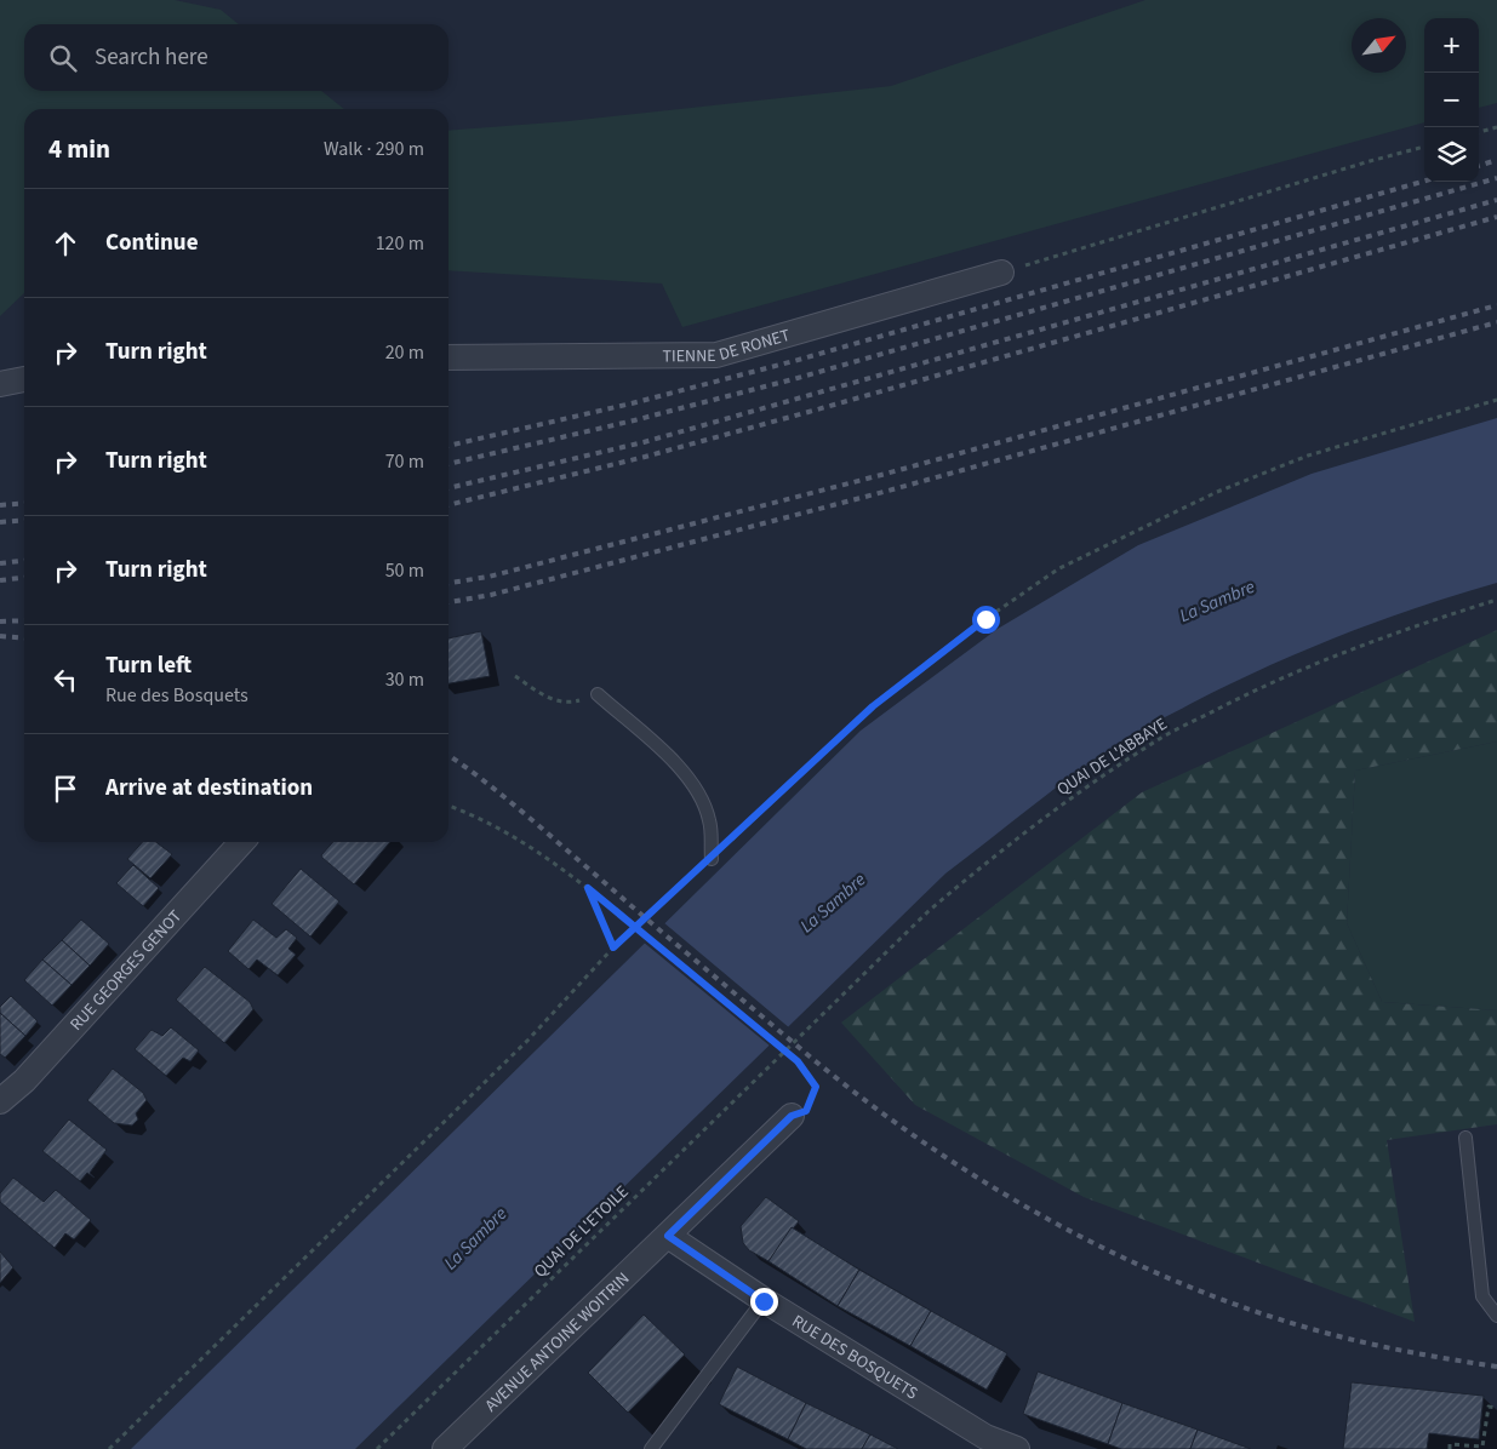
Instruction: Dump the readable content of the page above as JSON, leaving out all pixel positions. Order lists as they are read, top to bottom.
{
  "streets": {
    "street": [
      "TIENNE DE RONET",
      "RUE GEORGES GENOT",
      "AVENUE ANTOINE WOITRIN",
      "RUE DES BOSQUETS"
    ],
    "path": ["QUAI DE L'ABBAYE", "QUAI DE L'ETOILE"]
  },
  "crossings": [
    ["QUAI DE L'ABBAYE", "QUAI DE L'ETOILE"],
    ["AVENUE ANTOINE WOITRIN", "RUE DES BOSQUETS"]
  ],
  "water": ["La Sambre"],
  "north": "top right",
  "page": {
    "map_buttons": ["+", "−"],
    "search": "Search here",
    "heading": ["4 min", "Walk · 290 m"],
    "list": [
      ["Continue", "120 m"],
      ["Turn right", "20 m"],
      ["Turn right", "70 m"],
      ["Turn right", "50 m"],
      ["Turn left", "Rue des Bosquets", "30 m"],
      "Arrive at destination"
    ]
  }
}
